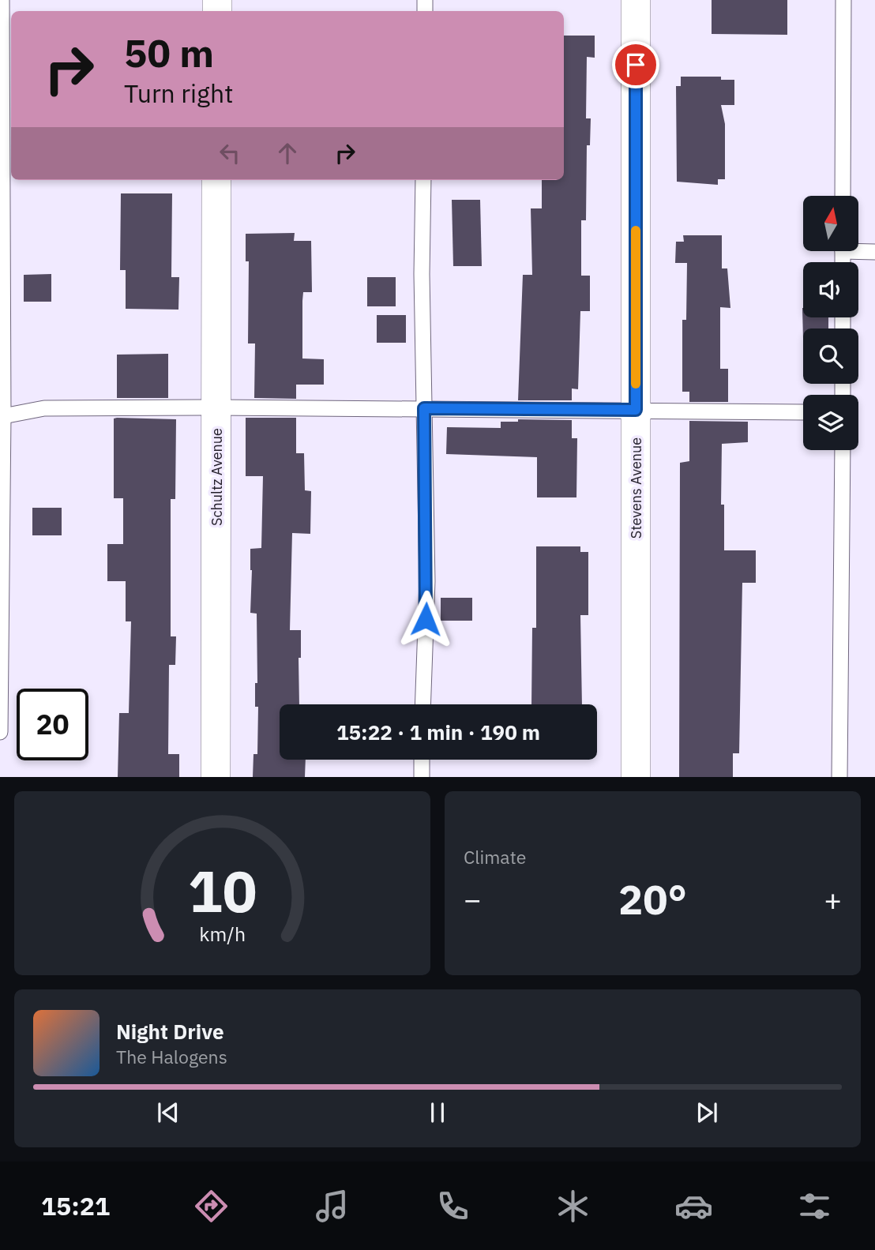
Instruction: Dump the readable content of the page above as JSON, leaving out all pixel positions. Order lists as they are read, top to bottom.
{
  "streets": {
    "street": ["Schultz Avenue", "Stevens Avenue"]
  },
  "north": "top",
  "page": {
    "turn": ["50 m", "Turn right"],
    "limit": "20",
    "trip": "15:22 · 1 min · 190 m",
    "tile": "Climate",
    "heat": ["−", "20°", "+"],
    "song": ["Night Drive", "The Halogens"],
    "tabs": "15:21",
    "gauge": ["10", "km/h"]
  }
}
